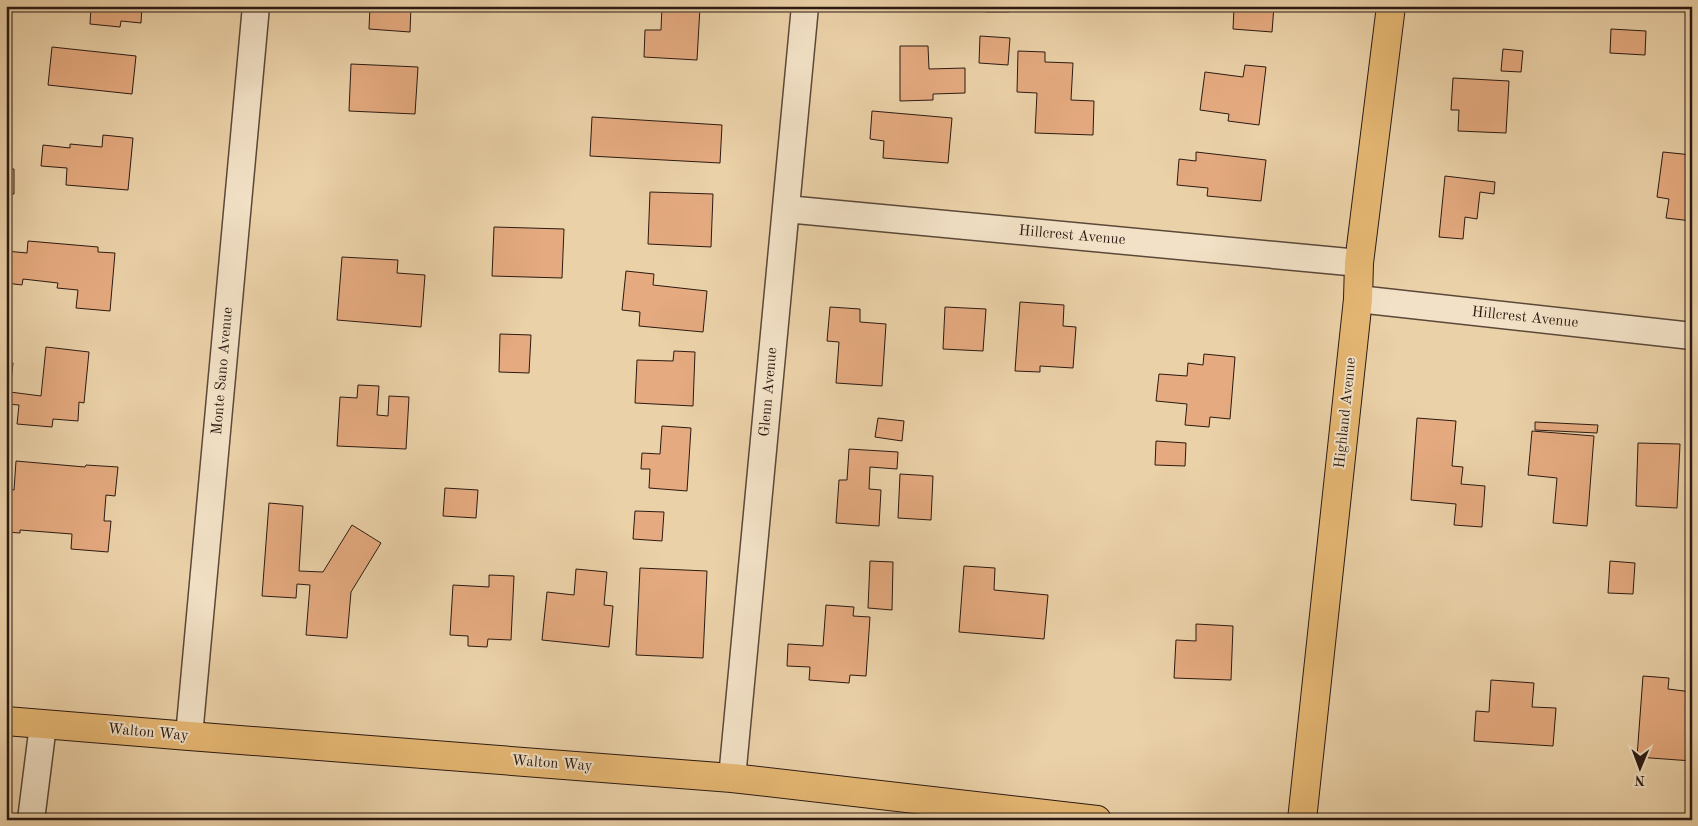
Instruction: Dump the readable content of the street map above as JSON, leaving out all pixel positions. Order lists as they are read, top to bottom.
{
  "streets": {
    "main road": ["Highland Avenue", "Walton Way"],
    "street": ["Hillcrest Avenue", "Monte Sano Avenue", "Glenn Avenue"]
  },
  "crossings": [
    ["Hillcrest Avenue", "Glenn Avenue"],
    ["Hillcrest Avenue", "Highland Avenue"],
    ["Monte Sano Avenue", "Walton Way"],
    ["Glenn Avenue", "Walton Way"]
  ],
  "north": "bottom"
}
